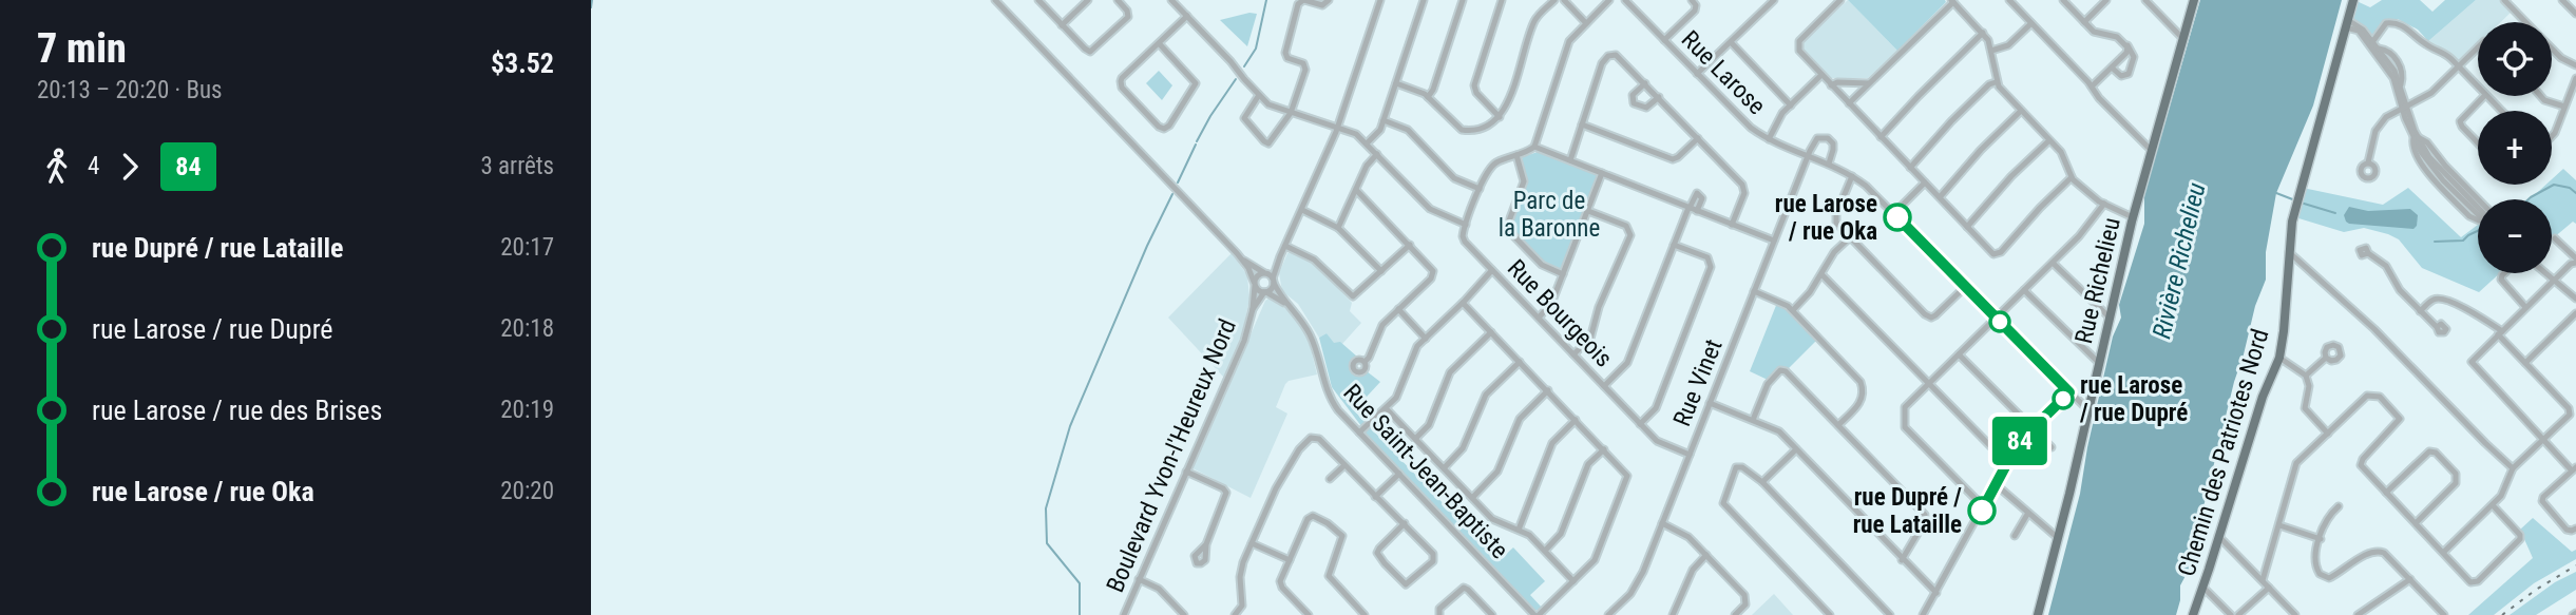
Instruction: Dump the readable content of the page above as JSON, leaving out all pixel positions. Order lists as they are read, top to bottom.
{
  "streets": {
    "main road": ["Rue Richelieu", "Chemin des Patriotes Nord"],
    "street": [
      "Rue Larose",
      "Rue Bourgeois",
      "Rue Vinet",
      "Boulevard Yvon-l'Heureux Nord",
      "Rue Saint-Jean-Baptiste"
    ]
  },
  "crossings": [
    ["Rue Larose", "Rue Richelieu"],
    ["Rue Larose", "Rue Vinet"],
    ["Rue Bourgeois", "Rue Vinet"],
    ["Boulevard Yvon-l'Heureux Nord", "Rue Saint-Jean-Baptiste"]
  ],
  "water": ["Rivière Richelieu"],
  "parks": ["Parc de la Baronne"],
  "places": ["rue Larose / rue Oka", "rue Larose / rue Dupré", "rue Dupré / rue Lataille"],
  "lines": ["bus line 84"],
  "page": {
    "heading": ["7 min", "20:13 – 20:20 · Bus", "$3.52"],
    "on_map": "84",
    "map_buttons": ["+", "−"],
    "legs": ["4", "84", "3 arrêts"],
    "list": [
      {
        "name": "rue Dupré / rue Lataille",
        "value": "20:17"
      },
      {
        "name": "rue Larose / rue Dupré",
        "value": "20:18"
      },
      {
        "name": "rue Larose / rue des Brises",
        "value": "20:19"
      },
      {
        "name": "rue Larose / rue Oka",
        "value": "20:20"
      }
    ]
  }
}
